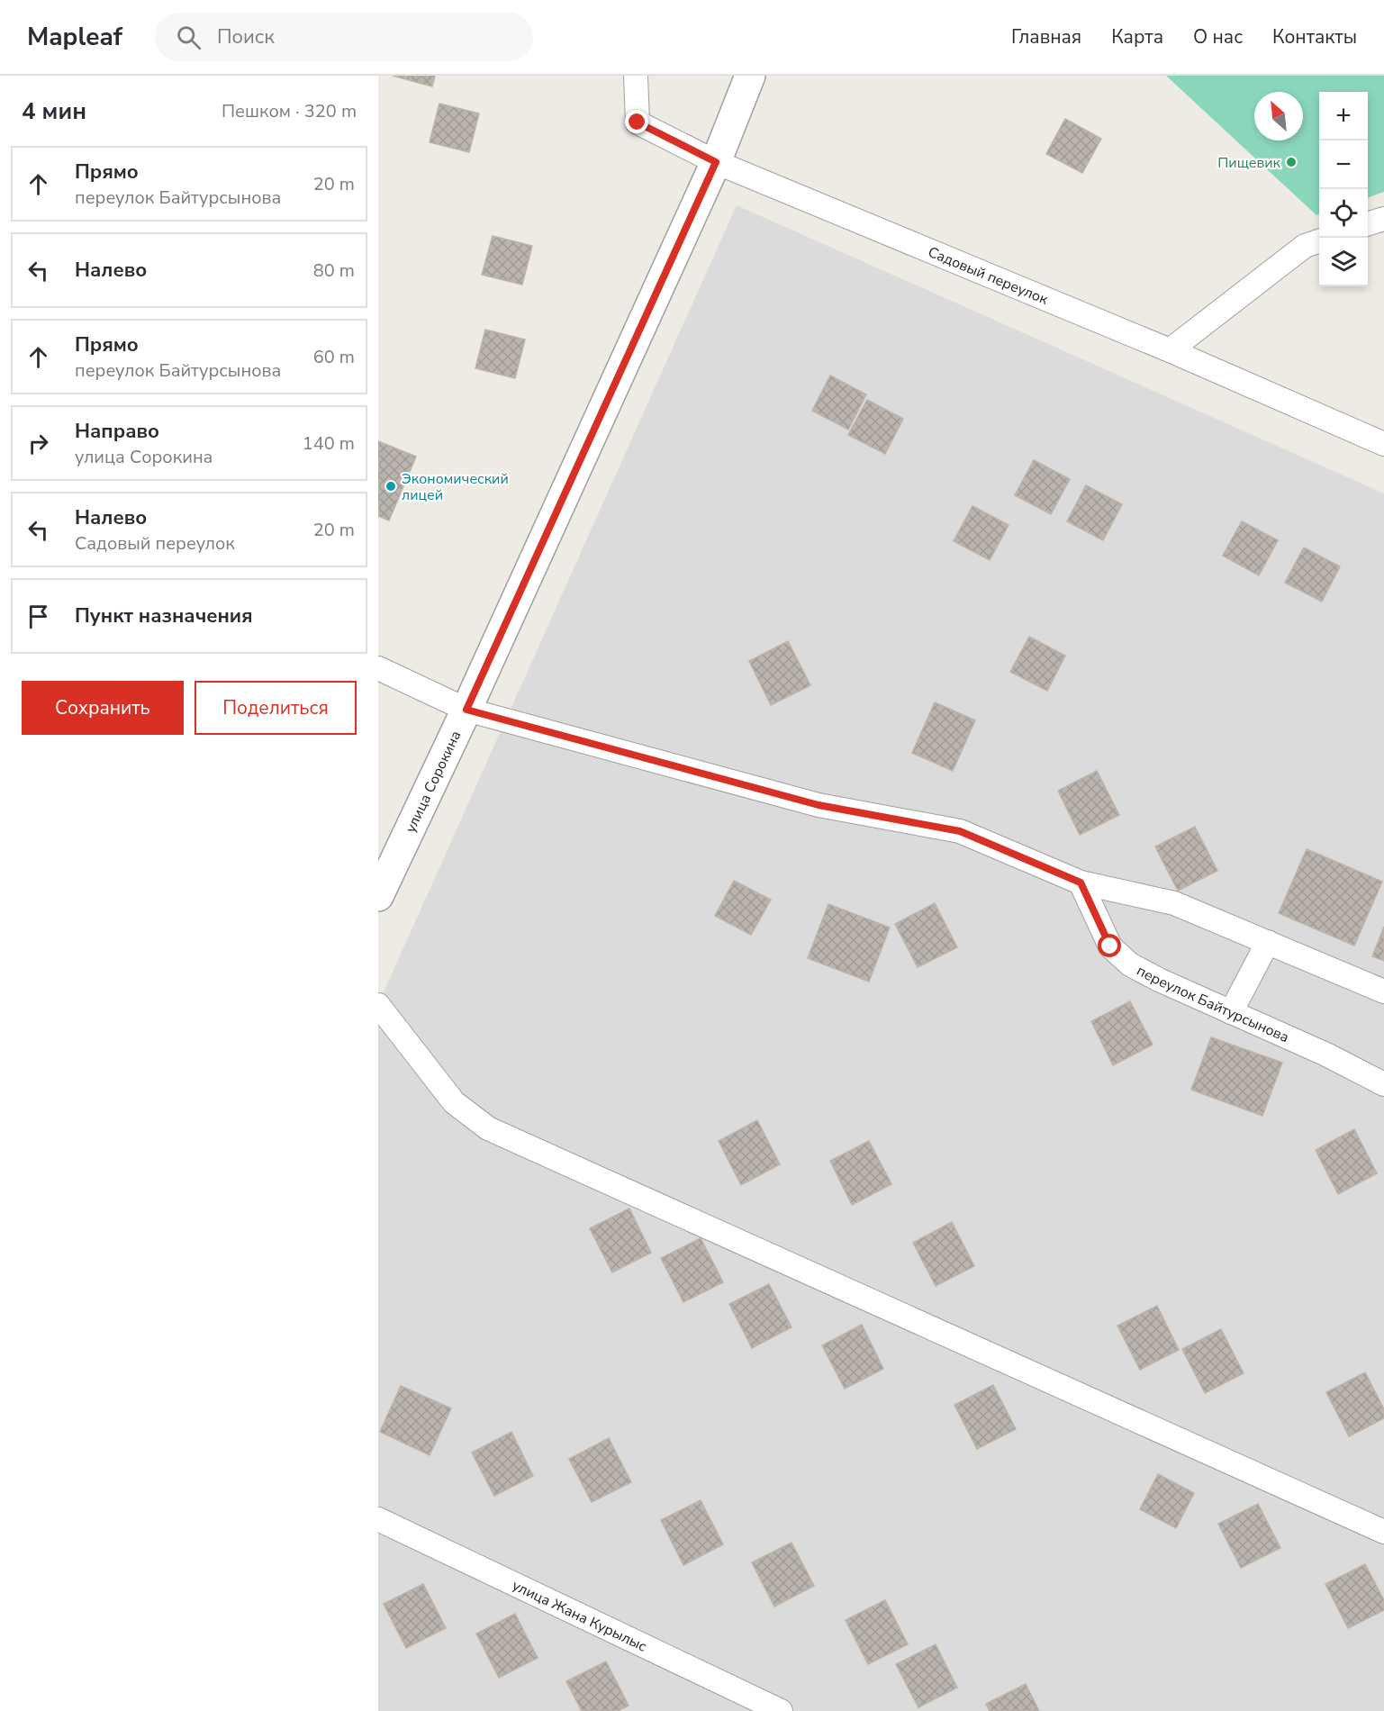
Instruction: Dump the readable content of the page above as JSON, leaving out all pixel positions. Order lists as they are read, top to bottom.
{
  "streets": {
    "street": [
      "Садовый переулок",
      "улица Сорокина",
      "переулок Байтурсынова",
      "улица Жана Курылыс"
    ]
  },
  "crossings": [
    ["Садовый переулок", "улица Сорокина"]
  ],
  "places": ["Пищевик", "Экономический лицей"],
  "north": "top left",
  "page": {
    "header": "Mapleaf",
    "search": "Поиск",
    "nav": [
      "Главная",
      "Карта",
      "О нас",
      "Контакты"
    ],
    "heading": ["4 мин", "Пешком · 320 m"],
    "map_buttons": ["+", "−"],
    "list": [
      ["Прямо", "переулок Байтурсынова", "20 m"],
      ["Налево", "80 m"],
      ["Прямо", "переулок Байтурсынова", "60 m"],
      ["Направо", "улица Сорокина", "140 m"],
      ["Налево", "Садовый переулок", "20 m"],
      "Пункт назначения"
    ],
    "buttons": ["Сохранить", "Поделиться"]
  }
}
